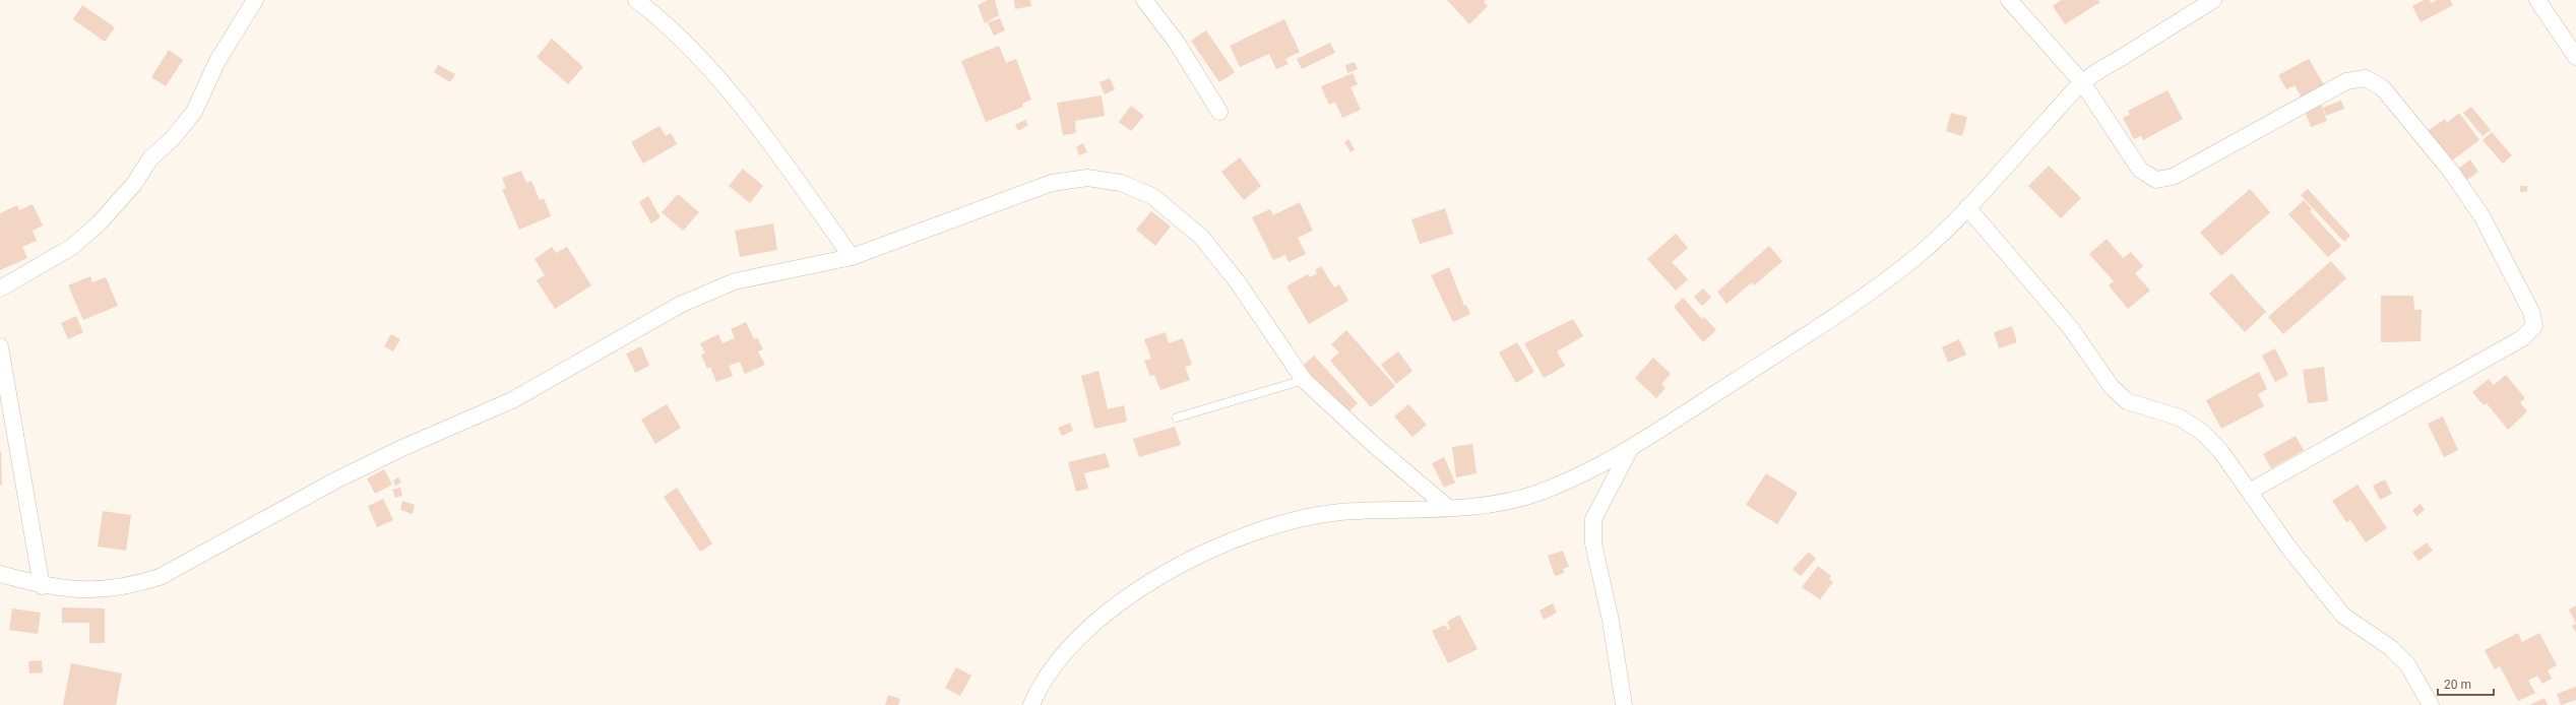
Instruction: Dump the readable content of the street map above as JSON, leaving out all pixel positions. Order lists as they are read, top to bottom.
{
  "scale_bar": "20 m"
}
